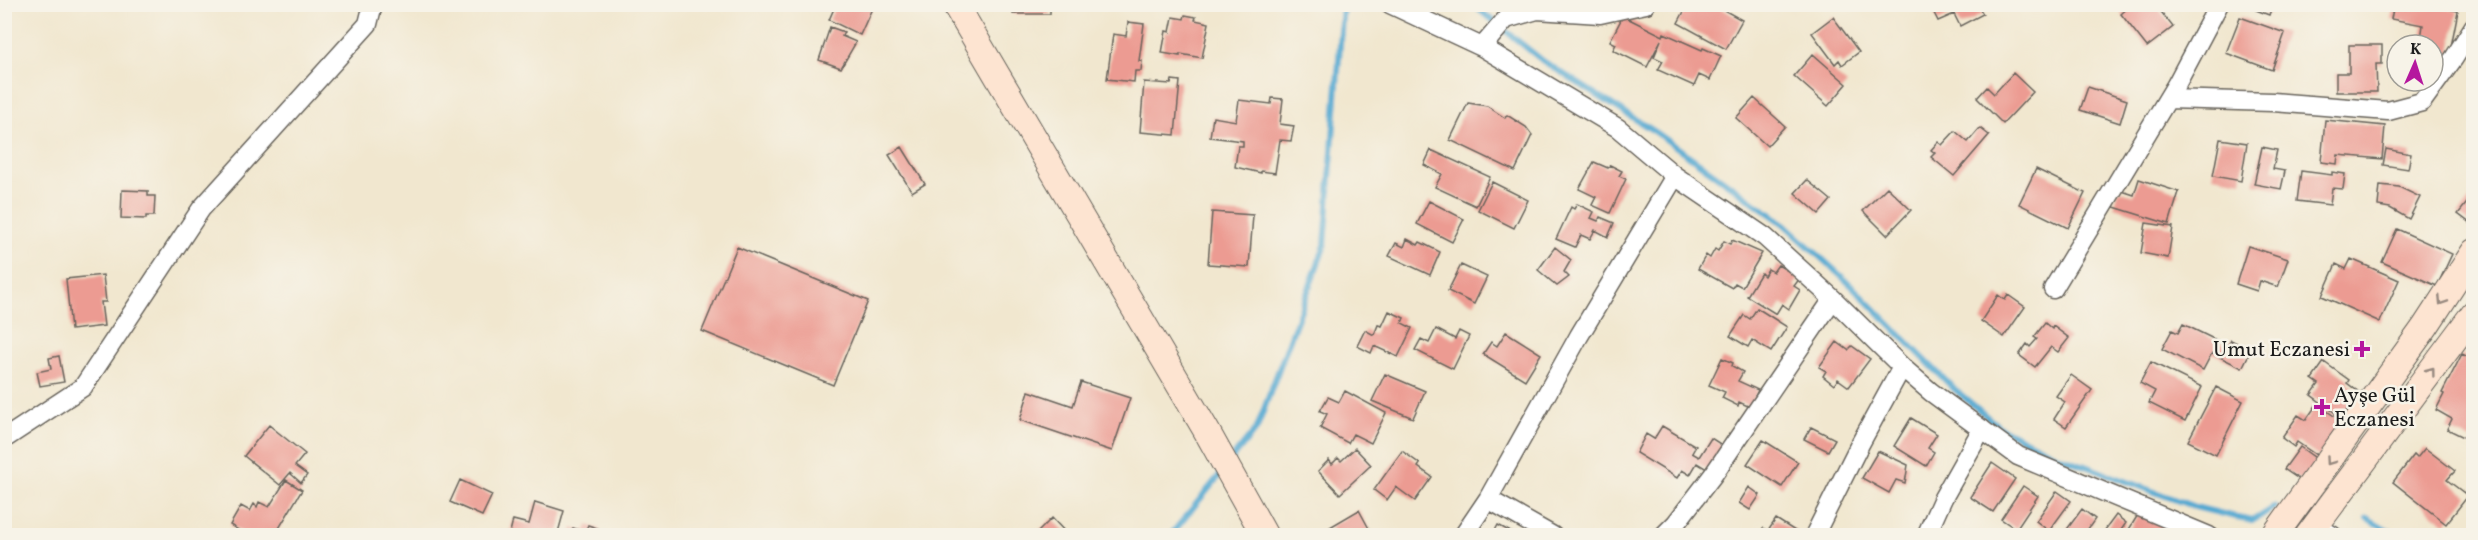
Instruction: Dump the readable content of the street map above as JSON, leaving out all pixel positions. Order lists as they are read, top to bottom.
{
  "places": {
    "health": ["Umut Eczanesi", "Ayşe Gül Eczanesi"]
  },
  "north": "top"
}
